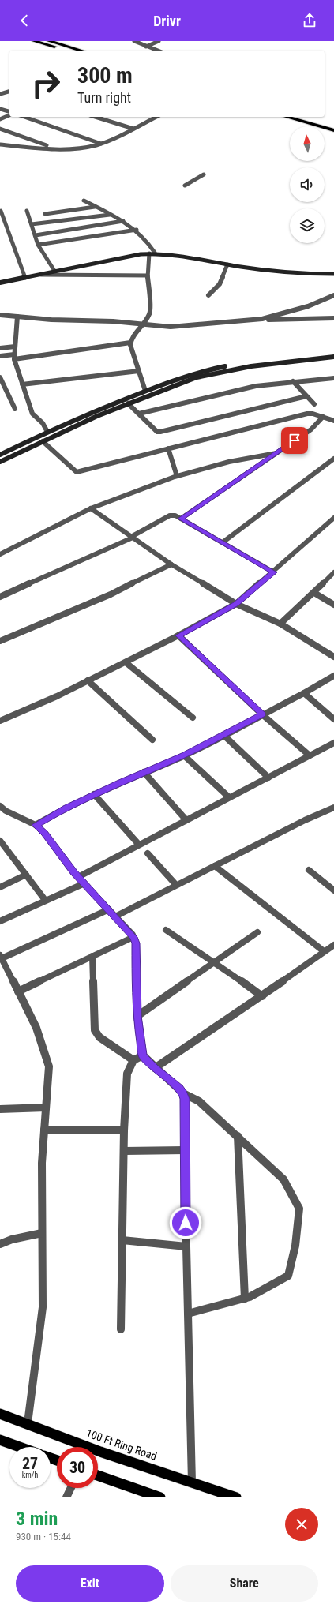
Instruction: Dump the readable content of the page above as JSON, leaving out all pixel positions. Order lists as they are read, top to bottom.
{
  "streets": {
    "main road": ["100 Ft Ring Road"]
  },
  "north": "top",
  "page": {
    "header": "Drivr",
    "turn": ["300 m", "Turn right"],
    "speed": "27 km/h",
    "limit": "30",
    "heading": ["3 min", "930 m · 15:44"],
    "buttons": ["Exit", "Share"]
  }
}
